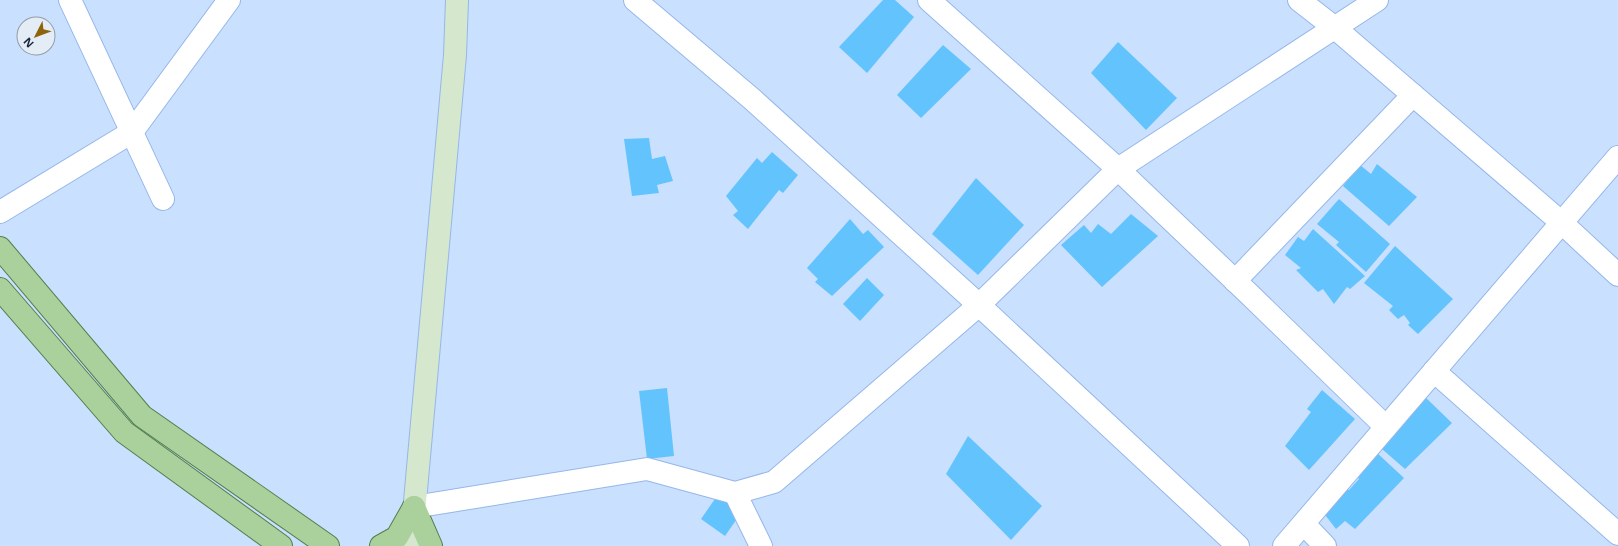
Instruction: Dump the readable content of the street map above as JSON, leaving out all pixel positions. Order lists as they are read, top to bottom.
{
  "north": "bottom left"
}
